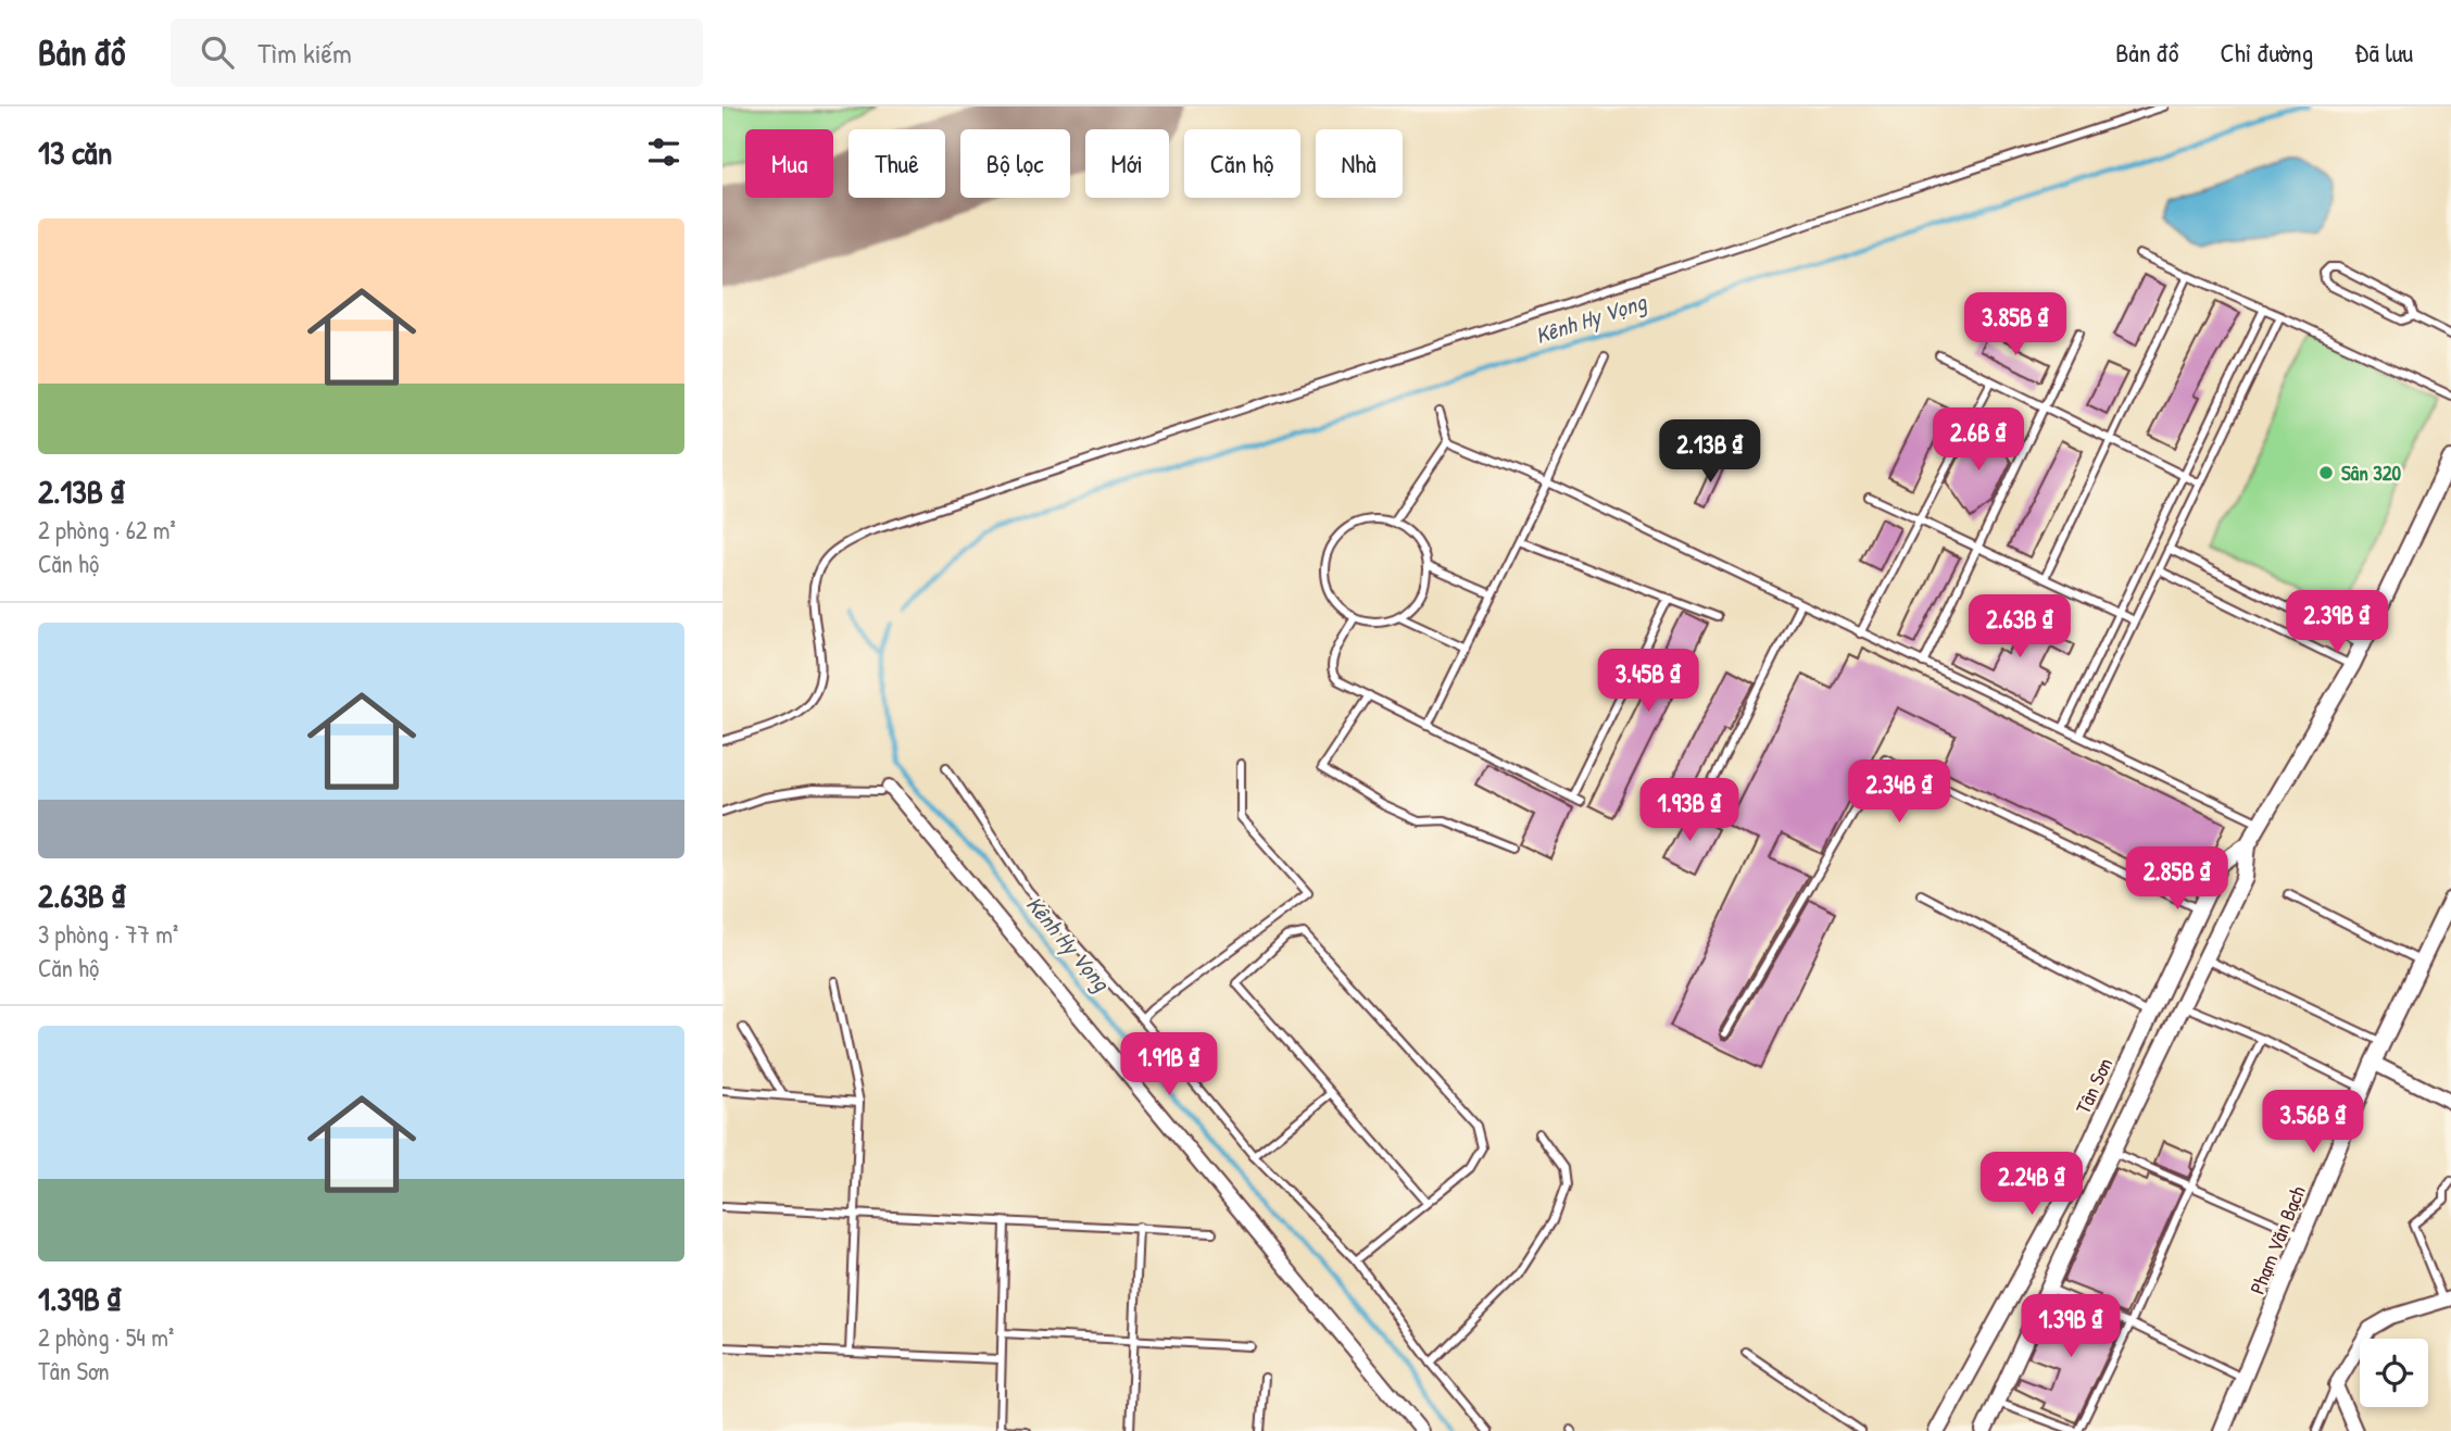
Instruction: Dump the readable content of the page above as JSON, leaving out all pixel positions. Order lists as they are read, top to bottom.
{
  "streets": {
    "street": ["Tân Sơn", "Phạm Văn Bạch"]
  },
  "water": ["Kênh Hy Vọng"],
  "places": ["Sân 320"],
  "page": {
    "header": "Bản đồ",
    "search": "Tìm kiếm",
    "nav": ["Bản đồ", "Chỉ đường", "Đã lưu"],
    "heading": "13 căn",
    "chip": [
      "Mua",
      "Thuê",
      "Bộ lọc",
      "Mới",
      "Căn hộ",
      "Nhà"
    ],
    "list": [
      {
        "name": "2.13B ₫",
        "note": "2 phòng · 62 m² · Căn hộ"
      },
      {
        "name": "2.63B ₫",
        "note": "3 phòng · 77 m² · Căn hộ"
      },
      {
        "name": "1.39B ₫",
        "note": "2 phòng · 54 m² · Tân Sơn"
      }
    ],
    "price": [
      "3.85B ₫",
      "2.6B ₫",
      "2.13B ₫",
      "2.39B ₫",
      "2.63B ₫",
      "3.45B ₫",
      "2.34B ₫",
      "1.93B ₫",
      "2.85B ₫",
      "1.91B ₫",
      "3.56B ₫",
      "2.24B ₫",
      "1.39B ₫"
    ]
  }
}
